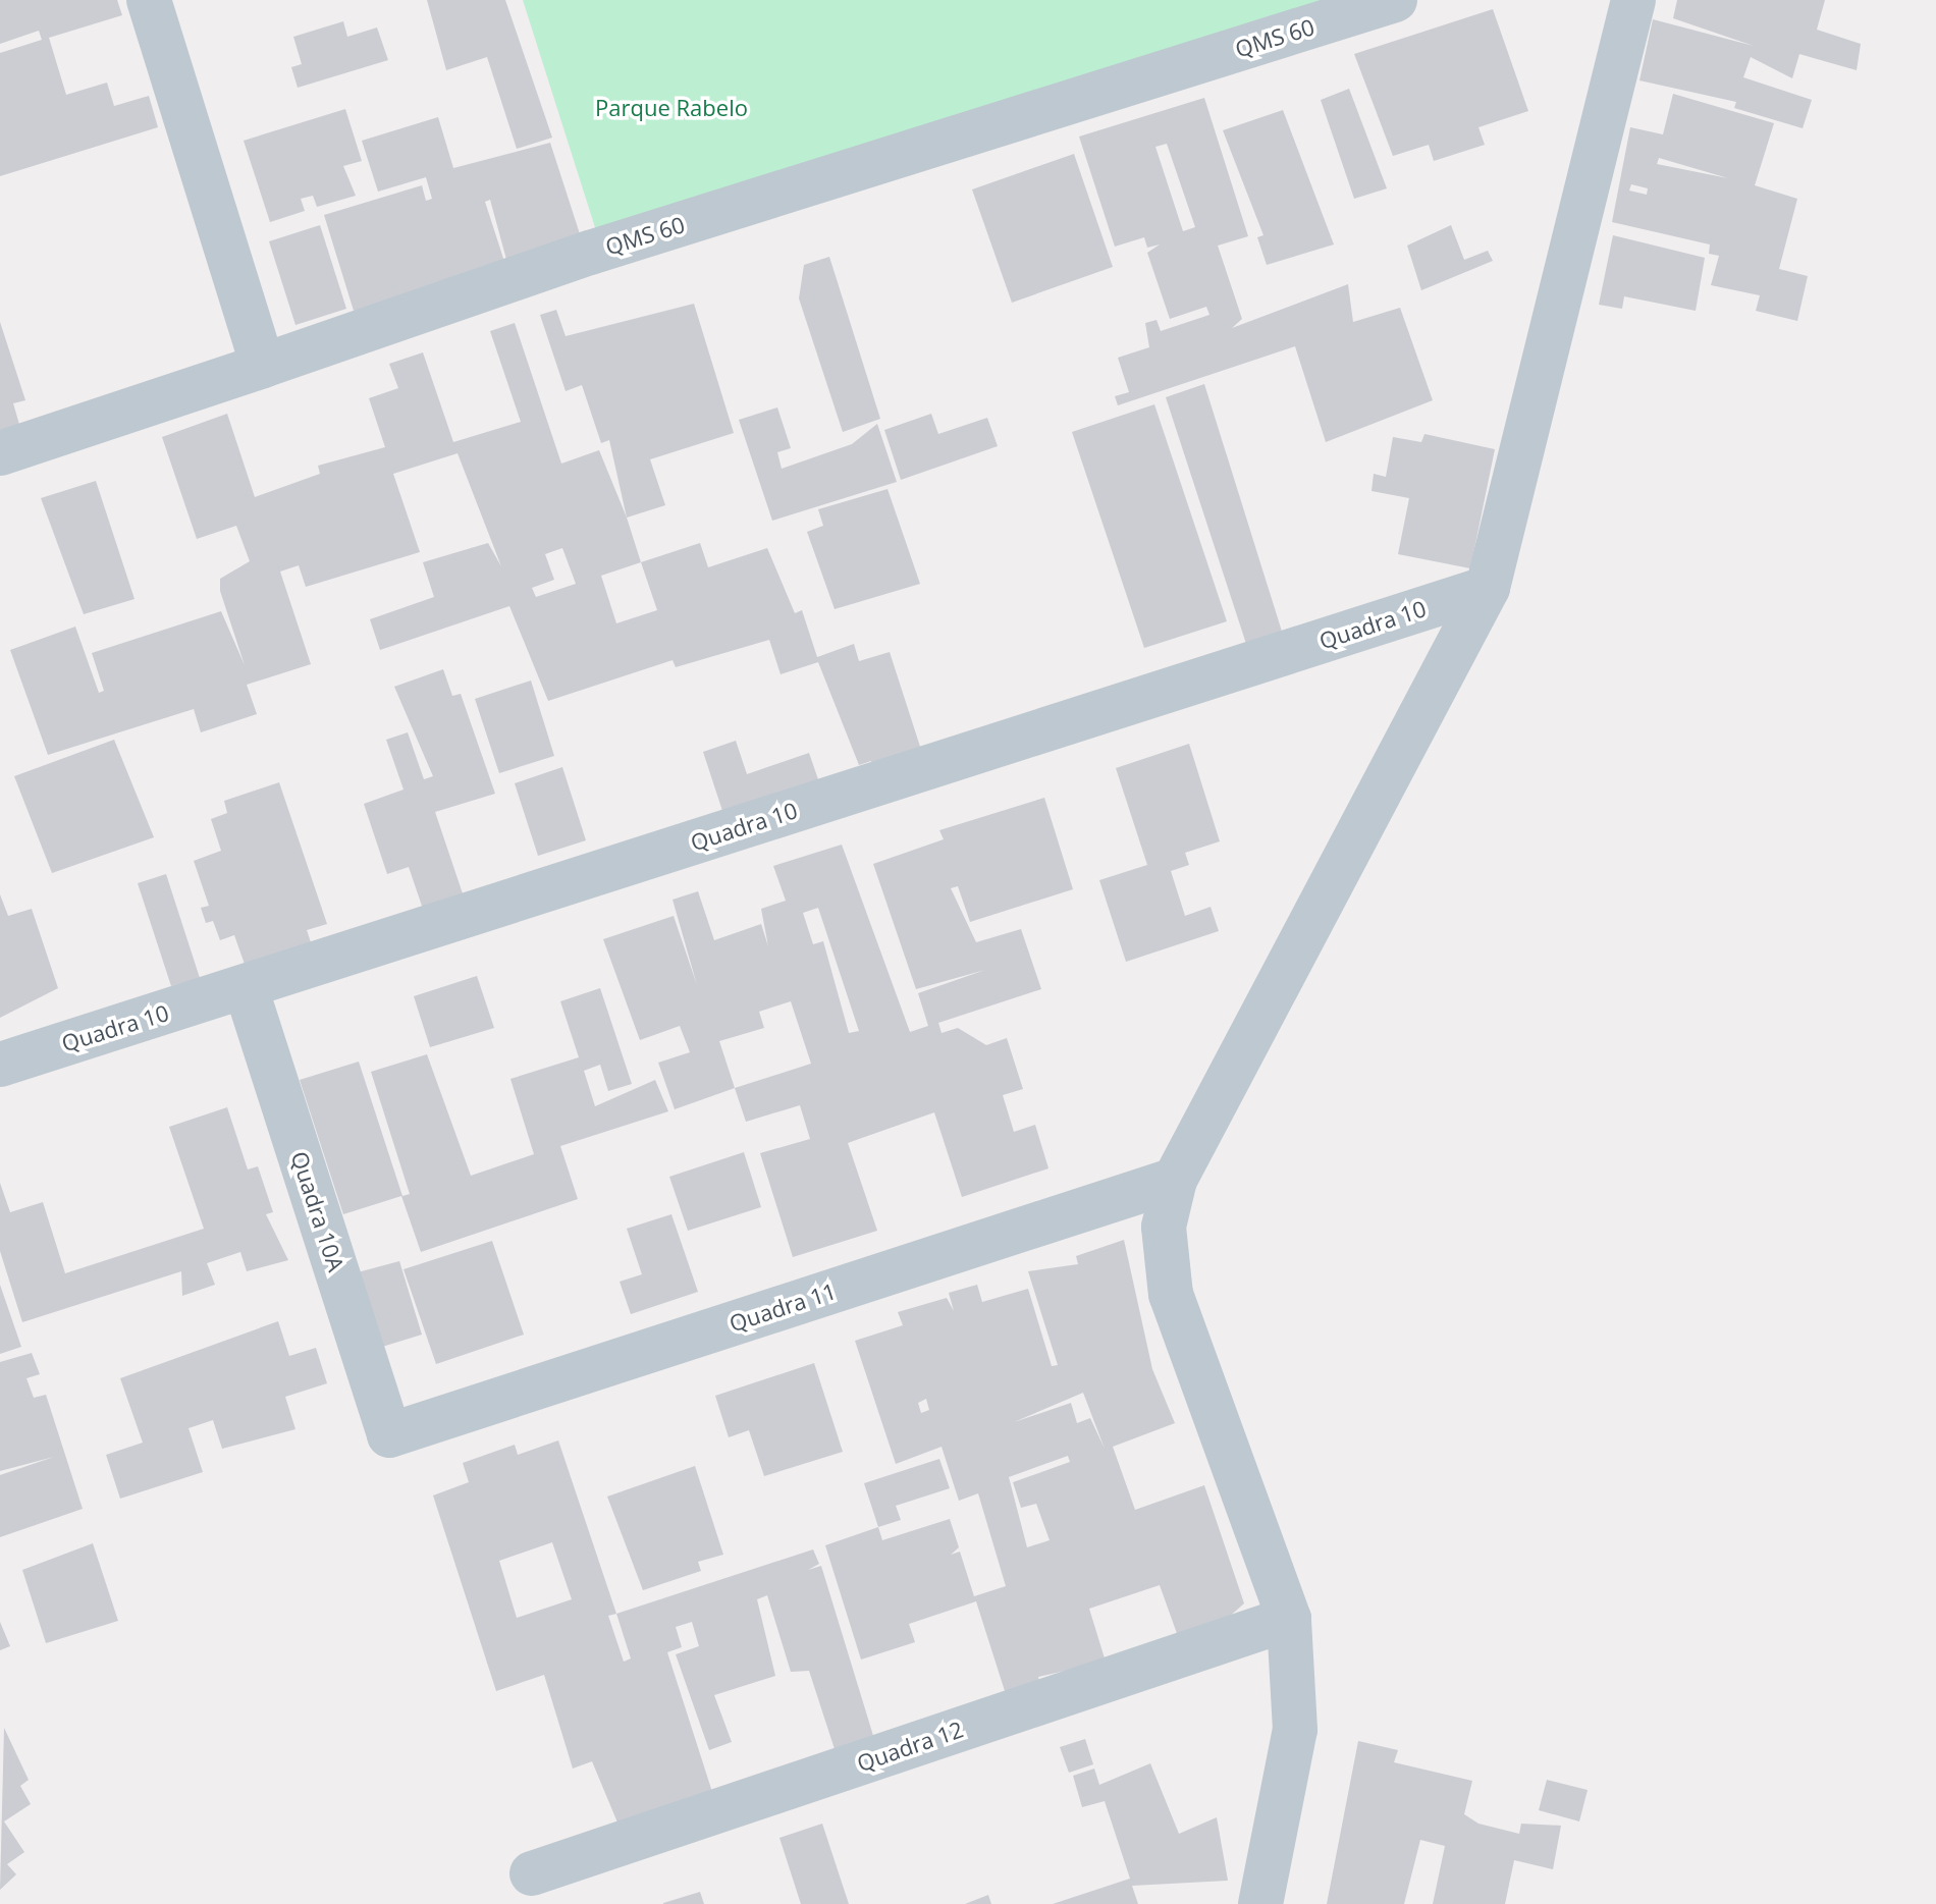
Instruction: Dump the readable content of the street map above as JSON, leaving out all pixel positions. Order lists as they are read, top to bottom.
{
  "streets": {
    "street": [
      "QMS 60",
      "Quadra 10",
      "Quadra 10A",
      "Quadra 11",
      "Quadra 12"
    ]
  },
  "crossings": [
    ["Quadra 10", "Quadra 10A"],
    ["Quadra 10A", "Quadra 11"]
  ],
  "parks": ["Parque Rabelo"]
}
